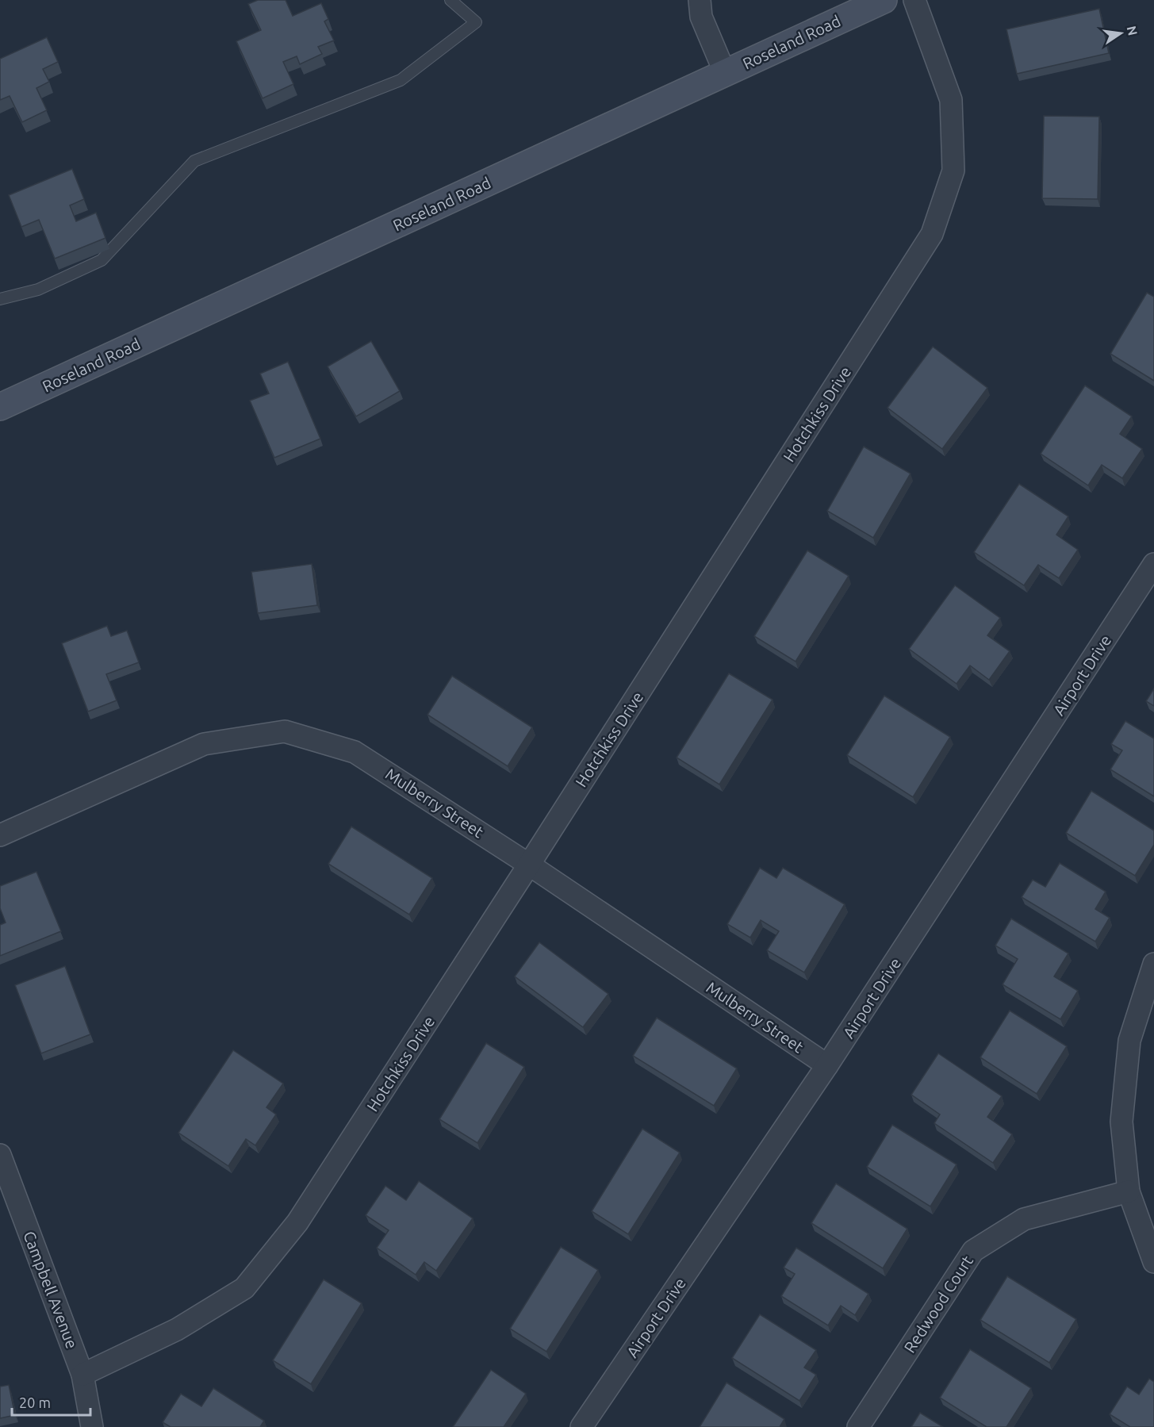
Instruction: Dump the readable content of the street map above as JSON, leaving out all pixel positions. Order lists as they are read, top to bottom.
{
  "streets": {
    "main road": ["Roseland Road"],
    "street": [
      "Hotchkiss Drive",
      "Airport Drive",
      "Mulberry Street",
      "Campbell Avenue",
      "Redwood Court"
    ]
  },
  "crossings": [
    ["Hotchkiss Drive", "Mulberry Street"],
    ["Hotchkiss Drive", "Campbell Avenue"],
    ["Airport Drive", "Mulberry Street"]
  ],
  "scale_bar": "20 m",
  "north": "right"
}
